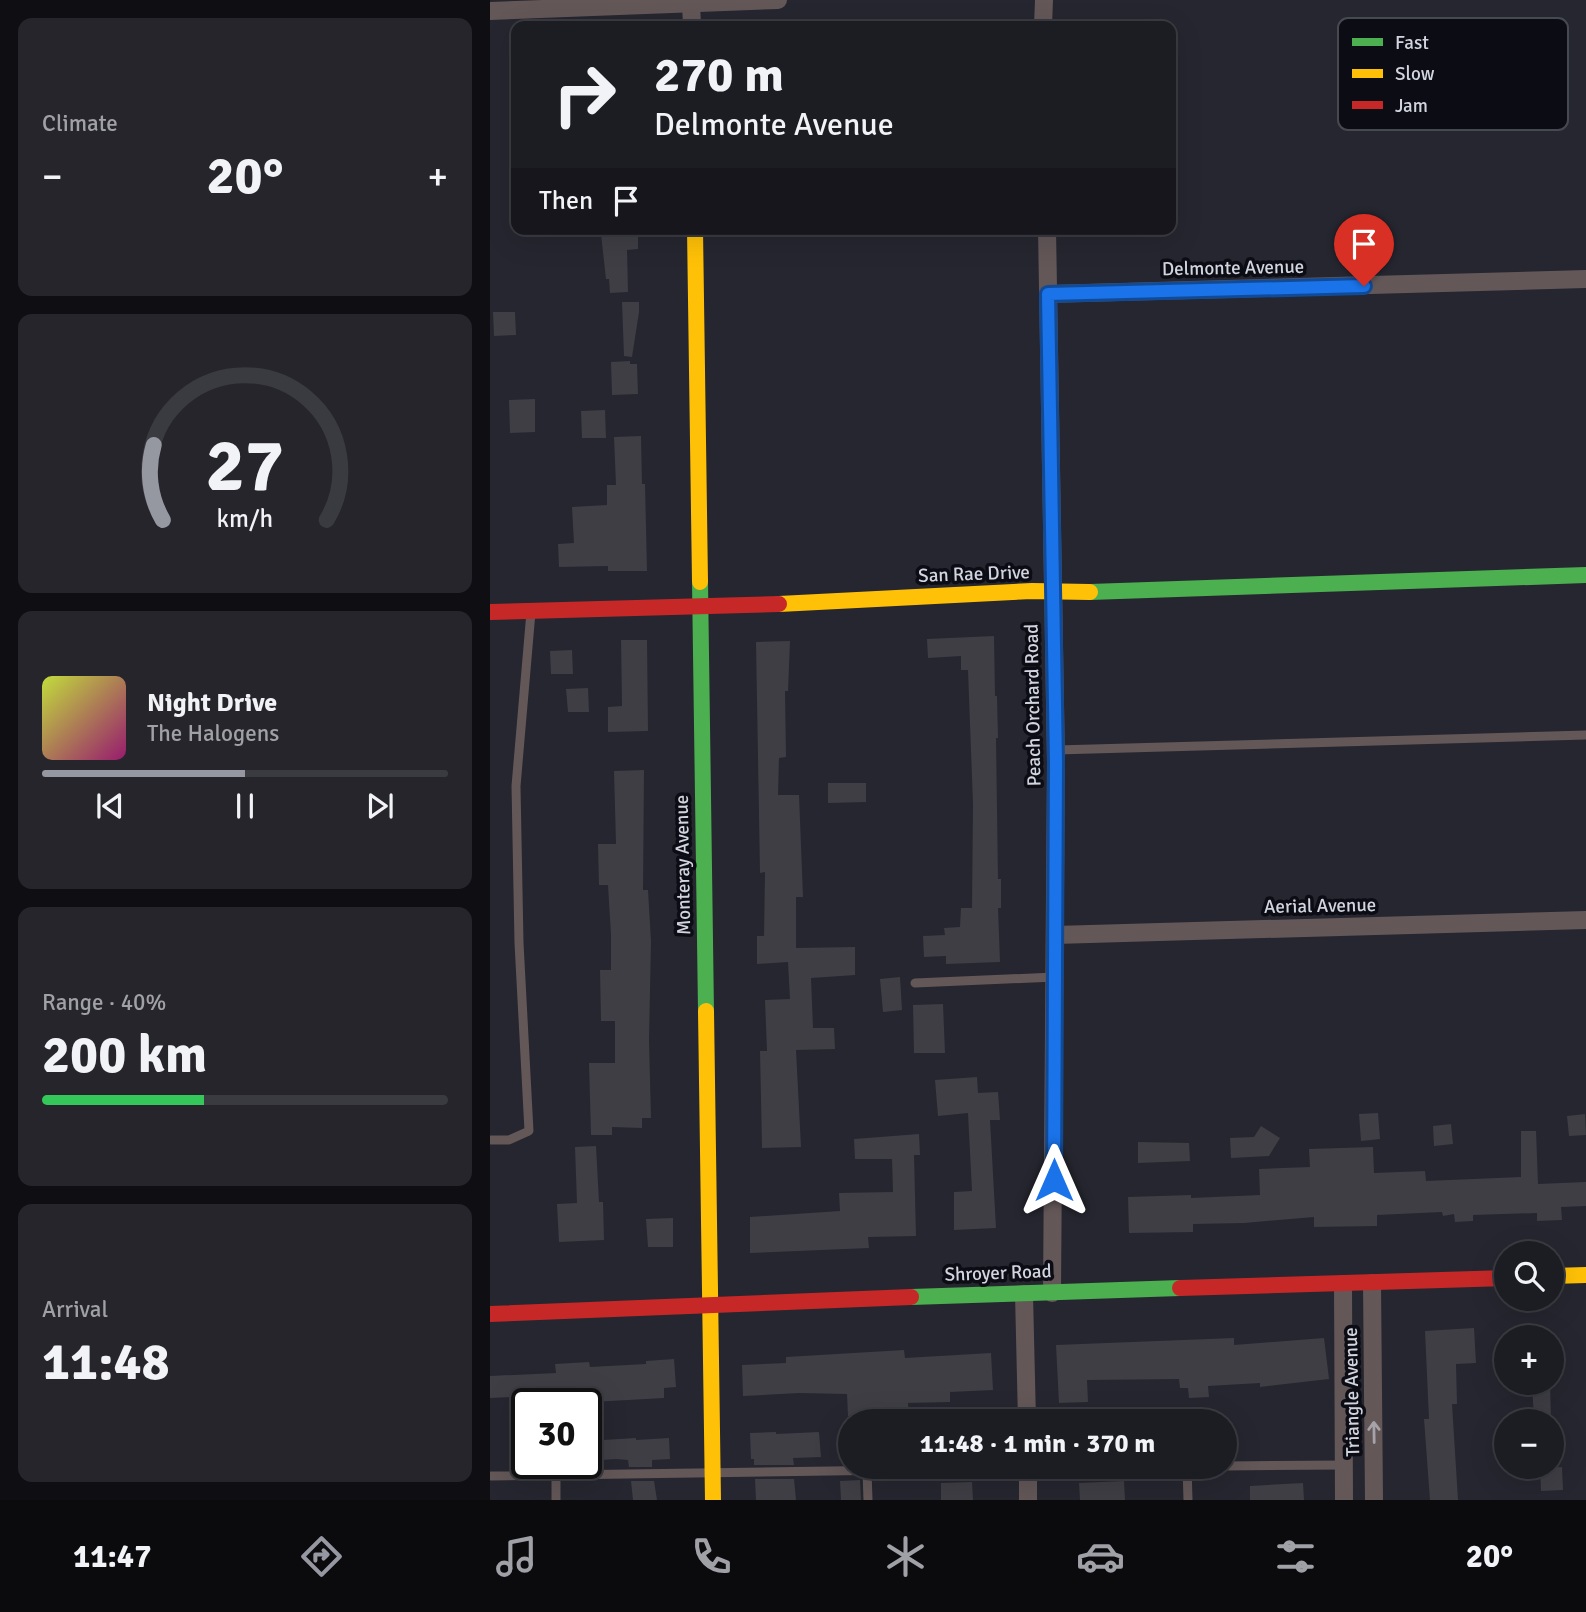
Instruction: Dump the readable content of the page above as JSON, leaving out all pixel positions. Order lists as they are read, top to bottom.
{
  "streets": {
    "street": [
      "Delmonte Avenue",
      "San Rae Drive",
      "Peach Orchard Road",
      "Monteray Avenue",
      "Aerial Avenue",
      "Shroyer Road",
      "Triangle Avenue"
    ]
  },
  "crossings": [
    ["Delmonte Avenue", "Peach Orchard Road"],
    ["San Rae Drive", "Peach Orchard Road"],
    ["San Rae Drive", "Monteray Avenue"],
    ["Peach Orchard Road", "Aerial Avenue"],
    ["Peach Orchard Road", "Shroyer Road"],
    ["Monteray Avenue", "Shroyer Road"],
    ["Shroyer Road", "Triangle Avenue"]
  ],
  "legend": ["Fast", "Slow", "Jam"],
  "page": {
    "tile": [
      "Climate",
      ["Range · 40%", "200 km"],
      ["Arrival", "11:48"]
    ],
    "turn": ["270 m", "Delmonte Avenue"],
    "heat": ["−", "20°", "+"],
    "then": "Then",
    "song": ["Night Drive", "The Halogens"],
    "map_buttons": ["+", "−"],
    "limit": "30",
    "trip": "11:48 · 1 min · 370 m",
    "tabs": ["11:47", "20°"],
    "gauge": ["27", "km/h"]
  }
}
